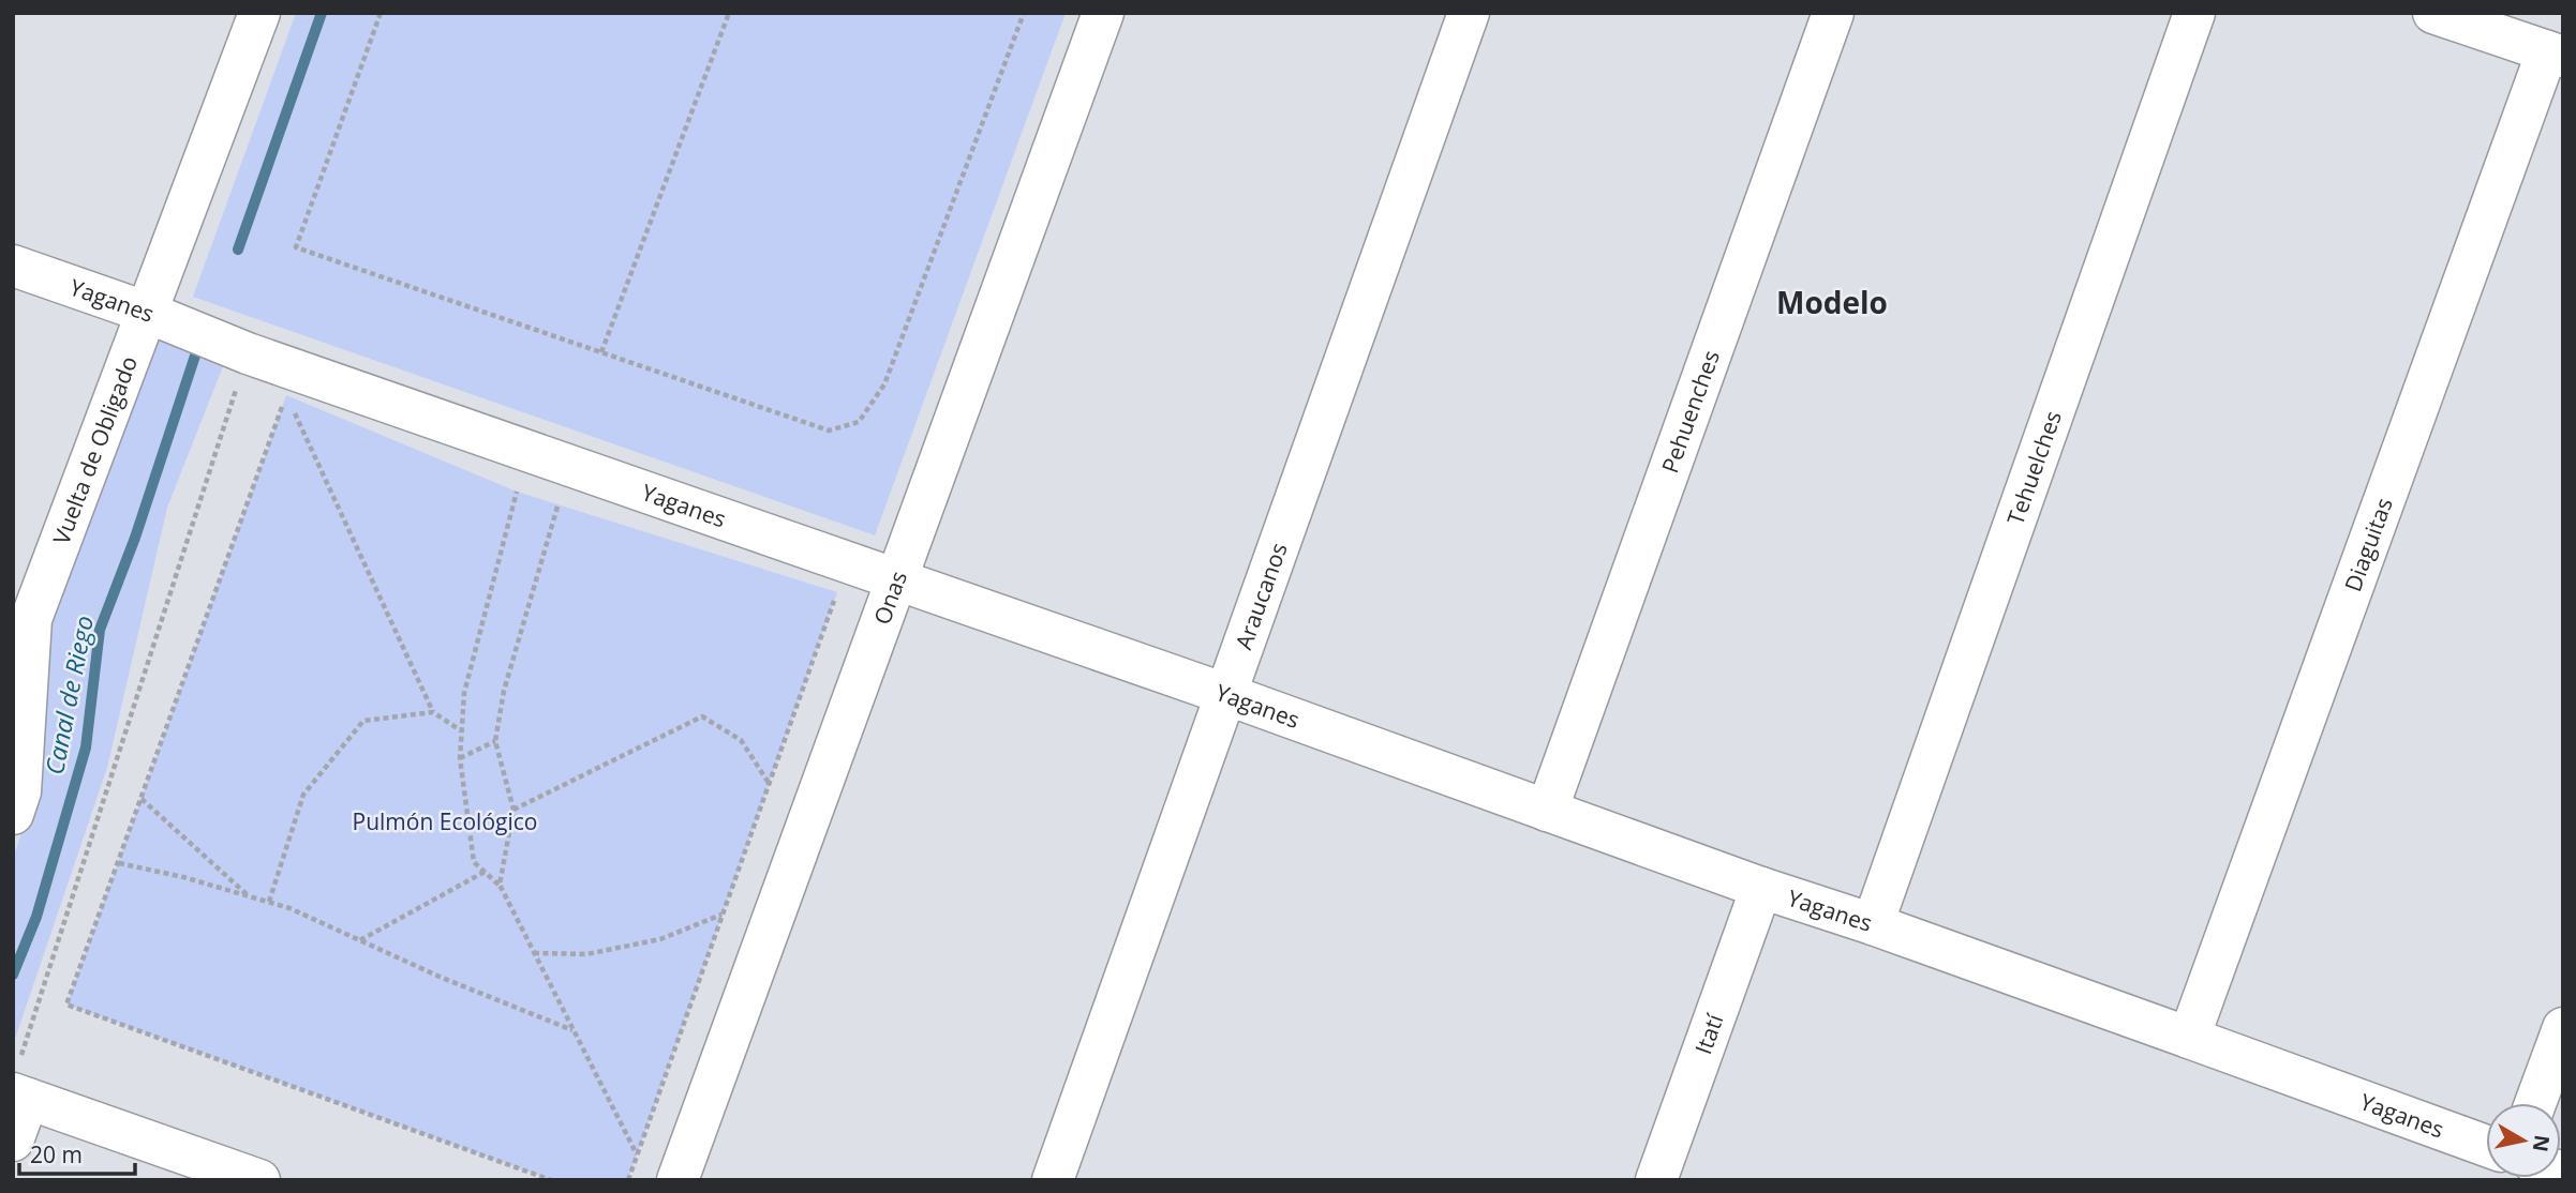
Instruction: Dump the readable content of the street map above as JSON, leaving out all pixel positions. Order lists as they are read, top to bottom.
{
  "streets": {
    "street": [
      "Yaganes",
      "Pehuenches",
      "Vuelta de Obligado",
      "Tehuelches",
      "Diaguitas",
      "Onas",
      "Araucanos",
      "Itatí"
    ]
  },
  "crossings": [
    ["Yaganes", "Pehuenches"],
    ["Yaganes", "Vuelta de Obligado"],
    ["Yaganes", "Tehuelches"],
    ["Yaganes", "Diaguitas"],
    ["Yaganes", "Onas"],
    ["Yaganes", "Araucanos"],
    ["Yaganes", "Itatí"]
  ],
  "districts": ["Modelo"],
  "water": ["Canal de Riego"],
  "parks": ["Pulmón Ecológico"],
  "scale_bar": "20 m",
  "north": "right"
}
